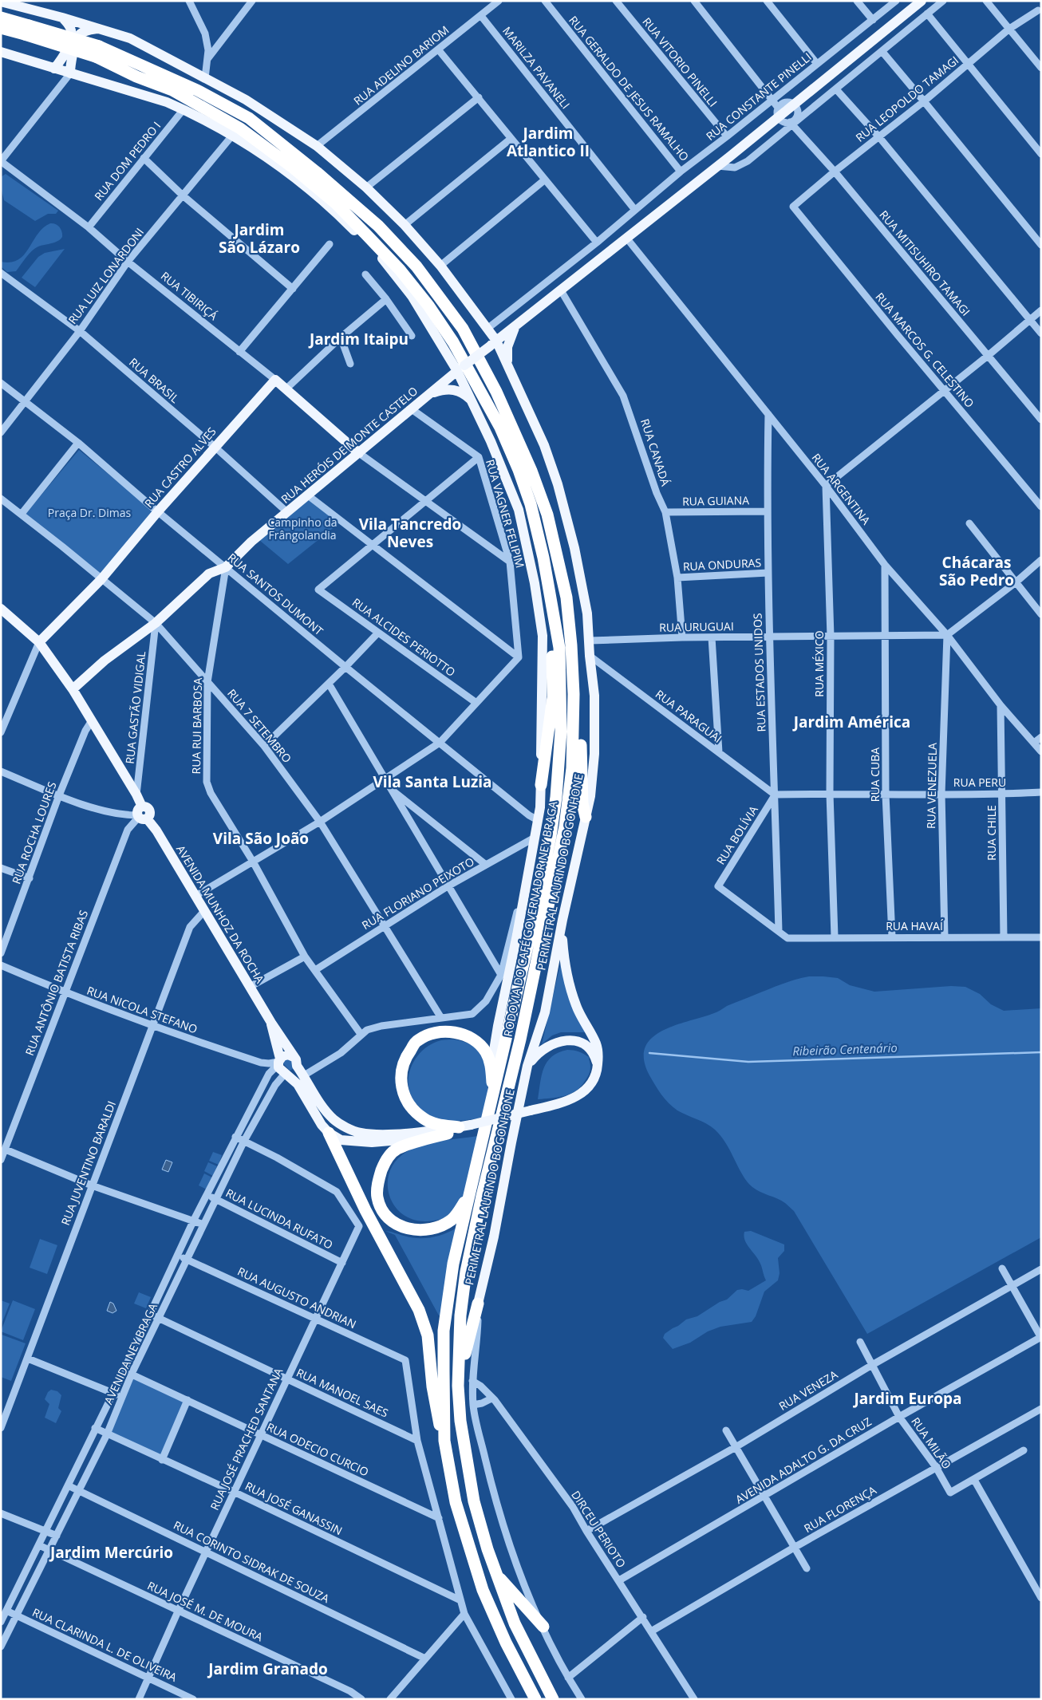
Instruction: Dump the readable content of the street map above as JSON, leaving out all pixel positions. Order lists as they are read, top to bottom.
{
  "streets": {
    "highway": ["RODOVIA DO CAFÉ GOVERNADOR NEY BRAGA"],
    "main road": [
      "RUA TIBIRIÇÁ",
      "RUA HERÓIS DE MONTE CASTELO",
      "RUA CASTRO ALVES",
      "PERIMETRAL LAURINDO BOGONHONE",
      "AVENIDA MUNHOZ DA ROCHA"
    ],
    "street": [
      "RUA VITORIO PINELLI",
      "RUA ADELINO BARIOM",
      "MARILZA PAVANELI",
      "RUA GERALDO DE JESUS RAMALHO",
      "RUA CONSTANTE PINELLI",
      "RUA LEOPOLDO TAMAGI",
      "RUA DOM PEDRO I",
      "RUA MITISUHIRO TAMAGI",
      "RUA LUIZ LONARDONI",
      "RUA MARCOS G. CELESTINO",
      "RUA BRASIL",
      "RUA CANADÁ",
      "RUA ARGENTINA",
      "RUA GUIANA",
      "RUA VAGNER FELIPIM",
      "RUA ONDURAS",
      "RUA SANTOS DUMONT",
      "RUA URUGUAI",
      "RUA ALCIDES PERIOTTO",
      "RUA MÉXICO",
      "RUA ESTADOS UNIDOS",
      "RUA GASTÃO VIDIGAL",
      "RUA PARAGUAI",
      "RUA RUI BARBOSA",
      "RUA 7 SETEMBRO",
      "RUA CUBA",
      "RUA PERU",
      "RUA VENEZUELA",
      "RUA ROCHA LOURES",
      "RUA CHILE",
      "RUA BOLÍVIA",
      "RUA FLORIANO PEIXOTO",
      "RUA HAVAÍ",
      "RUA ANTÔNIO BATISTA RIBAS",
      "RUA NICOLA STEFANO",
      "RUA JUVENTINO BARALDI",
      "RUA LUCINDA RUFATO",
      "RUA AUGUSTO ANDRIAN",
      "AVENIDA NEY BRAGA",
      "RUA VENEZA",
      "RUA MANOEL SAES",
      "RUA JOSÉ PRACHED SANTANA",
      "RUA MILÃO",
      "RUA ODECIO CURCIO",
      "AVENIDA ADALTO G. DA CRUZ",
      "RUA JOSÉ GANASSIN",
      "RUA FLORENÇA",
      "DIRCEU PERIOTO",
      "RUA CORINTO SIDRAK DE SOUZA",
      "RUA JOSÉ M. DE MOURA",
      "RUA CLARINDA L. DE OLIVEIRA"
    ]
  },
  "crossings": [
    ["RUA VITORIO PINELLI", "RUA CONSTANTE PINELLI"],
    ["RUA ADELINO BARIOM", "MARILZA PAVANELI"],
    ["RUA ADELINO BARIOM", "PERIMETRAL LAURINDO BOGONHONE"],
    ["MARILZA PAVANELI", "RUA CONSTANTE PINELLI"],
    ["RUA GERALDO DE JESUS RAMALHO", "RUA CONSTANTE PINELLI"],
    ["RUA CONSTANTE PINELLI", "PERIMETRAL LAURINDO BOGONHONE"],
    ["RUA LEOPOLDO TAMAGI", "RUA MITISUHIRO TAMAGI"],
    ["RUA LEOPOLDO TAMAGI", "RUA MARCOS G. CELESTINO"],
    ["RUA DOM PEDRO I", "RUA TIBIRIÇÁ"],
    ["RUA MITISUHIRO TAMAGI", "RUA HERÓIS DE MONTE CASTELO"],
    ["RUA LUIZ LONARDONI", "RUA TIBIRIÇÁ"],
    ["RUA LUIZ LONARDONI", "RUA BRASIL"],
    ["RUA LUIZ LONARDONI", "RUA SANTOS DUMONT"],
    ["RUA TIBIRIÇÁ", "RUA HERÓIS DE MONTE CASTELO"],
    ["RUA TIBIRIÇÁ", "RUA CASTRO ALVES"],
    ["RUA BRASIL", "RUA HERÓIS DE MONTE CASTELO"],
    ["RUA BRASIL", "RUA CASTRO ALVES"],
    ["RUA HERÓIS DE MONTE CASTELO", "RUA CANADÁ"],
    ["RUA HERÓIS DE MONTE CASTELO", "RUA ARGENTINA"],
    ["RUA HERÓIS DE MONTE CASTELO", "RUA VAGNER FELIPIM"],
    ["RUA HERÓIS DE MONTE CASTELO", "RUA SANTOS DUMONT"],
    ["RUA HERÓIS DE MONTE CASTELO", "RUA GASTÃO VIDIGAL"],
    ["RUA HERÓIS DE MONTE CASTELO", "RUA RUI BARBOSA"],
    ["RUA HERÓIS DE MONTE CASTELO", "RUA 7 SETEMBRO"],
    ["RUA HERÓIS DE MONTE CASTELO", "PERIMETRAL LAURINDO BOGONHONE"],
    ["RUA HERÓIS DE MONTE CASTELO", "AVENIDA MUNHOZ DA ROCHA"],
    ["RUA CANADÁ", "RUA GUIANA"],
    ["RUA CANADÁ", "RUA ONDURAS"],
    ["RUA CANADÁ", "RUA URUGUAI"],
    ["RUA CASTRO ALVES", "RUA SANTOS DUMONT"],
    ["RUA CASTRO ALVES", "RUA 7 SETEMBRO"],
    ["RUA CASTRO ALVES", "AVENIDA MUNHOZ DA ROCHA"],
    ["RUA ARGENTINA", "RUA URUGUAI"],
    ["RUA ARGENTINA", "RUA MÉXICO"],
    ["RUA ARGENTINA", "RUA ESTADOS UNIDOS"],
    ["RUA ARGENTINA", "RUA CUBA"],
    ["RUA ARGENTINA", "RUA VENEZUELA"],
    ["RUA ARGENTINA", "RUA CHILE"],
    ["RUA GUIANA", "RUA ESTADOS UNIDOS"],
    ["RUA ONDURAS", "RUA ESTADOS UNIDOS"],
    ["RUA SANTOS DUMONT", "RUA RUI BARBOSA"],
    ["RUA URUGUAI", "RUA MÉXICO"],
    ["RUA URUGUAI", "RUA ESTADOS UNIDOS"],
    ["RUA URUGUAI", "RUA CUBA"],
    ["RUA URUGUAI", "RUA VENEZUELA"],
    ["RUA URUGUAI", "PERIMETRAL LAURINDO BOGONHONE"],
    ["RUA MÉXICO", "RUA PERU"],
    ["RUA MÉXICO", "RUA HAVAÍ"],
    ["RUA ESTADOS UNIDOS", "RUA PARAGUAI"],
    ["RUA ESTADOS UNIDOS", "RUA PERU"],
    ["RUA ESTADOS UNIDOS", "RUA BOLÍVIA"],
    ["RUA ESTADOS UNIDOS", "RUA HAVAÍ"],
    ["RUA GASTÃO VIDIGAL", "RUA 7 SETEMBRO"],
    ["RUA GASTÃO VIDIGAL", "AVENIDA MUNHOZ DA ROCHA"],
    ["RUA PARAGUAI", "RUA PERU"],
    ["RUA PARAGUAI", "RUA BOLÍVIA"],
    ["RUA PARAGUAI", "PERIMETRAL LAURINDO BOGONHONE"],
    ["RUA RUI BARBOSA", "RUA 7 SETEMBRO"],
    ["RUA RUI BARBOSA", "RUA FLORIANO PEIXOTO"],
    ["RUA 7 SETEMBRO", "RUA FLORIANO PEIXOTO"],
    ["RUA CUBA", "RUA PERU"],
    ["RUA CUBA", "RUA HAVAÍ"],
    ["RUA PERU", "RUA VENEZUELA"],
    ["RUA PERU", "RUA CHILE"],
    ["RUA PERU", "RUA BOLÍVIA"],
    ["RUA VENEZUELA", "RUA HAVAÍ"],
    ["RUA ROCHA LOURES", "AVENIDA MUNHOZ DA ROCHA"],
    ["RUA CHILE", "RUA HAVAÍ"],
    ["RUA BOLÍVIA", "RUA HAVAÍ"],
    ["PERIMETRAL LAURINDO BOGONHONE", "DIRCEU PERIOTO"],
    ["AVENIDA MUNHOZ DA ROCHA", "RUA ANTÔNIO BATISTA RIBAS"],
    ["AVENIDA MUNHOZ DA ROCHA", "RUA JUVENTINO BARALDI"],
    ["RUA ANTÔNIO BATISTA RIBAS", "RUA NICOLA STEFANO"],
    ["RUA NICOLA STEFANO", "RUA JUVENTINO BARALDI"],
    ["RUA NICOLA STEFANO", "AVENIDA NEY BRAGA"],
    ["RUA LUCINDA RUFATO", "AVENIDA NEY BRAGA"],
    ["RUA LUCINDA RUFATO", "RUA JOSÉ PRACHED SANTANA"],
    ["RUA AUGUSTO ANDRIAN", "AVENIDA NEY BRAGA"],
    ["RUA AUGUSTO ANDRIAN", "RUA MANOEL SAES"],
    ["RUA AUGUSTO ANDRIAN", "RUA JOSÉ PRACHED SANTANA"],
    ["AVENIDA NEY BRAGA", "RUA MANOEL SAES"],
    ["AVENIDA NEY BRAGA", "RUA JOSÉ PRACHED SANTANA"],
    ["AVENIDA NEY BRAGA", "RUA ODECIO CURCIO"],
    ["AVENIDA NEY BRAGA", "RUA JOSÉ GANASSIN"],
    ["AVENIDA NEY BRAGA", "RUA CORINTO SIDRAK DE SOUZA"],
    ["AVENIDA NEY BRAGA", "RUA JOSÉ M. DE MOURA"],
    ["AVENIDA NEY BRAGA", "RUA CLARINDA L. DE OLIVEIRA"],
    ["RUA VENEZA", "RUA MILÃO"],
    ["RUA VENEZA", "DIRCEU PERIOTO"],
    ["RUA MANOEL SAES", "RUA JOSÉ PRACHED SANTANA"],
    ["RUA JOSÉ PRACHED SANTANA", "RUA ODECIO CURCIO"],
    ["RUA JOSÉ PRACHED SANTANA", "RUA JOSÉ GANASSIN"],
    ["RUA JOSÉ PRACHED SANTANA", "RUA CORINTO SIDRAK DE SOUZA"],
    ["RUA JOSÉ PRACHED SANTANA", "RUA JOSÉ M. DE MOURA"],
    ["RUA JOSÉ PRACHED SANTANA", "RUA CLARINDA L. DE OLIVEIRA"],
    ["RUA MILÃO", "AVENIDA ADALTO G. DA CRUZ"],
    ["RUA MILÃO", "RUA FLORENÇA"],
    ["AVENIDA ADALTO G. DA CRUZ", "DIRCEU PERIOTO"],
    ["RUA FLORENÇA", "DIRCEU PERIOTO"]
  ],
  "districts": [
    "Jardim Atlantico II",
    "Jardim São Lázaro",
    "Jardim Itaipu",
    "Vila Tancredo Neves",
    "Chácaras São Pedro",
    "Jardim América",
    "Vila Santa Luzia",
    "Vila São João",
    "Jardim Europa",
    "Jardim Mercúrio",
    "Jardim Granado"
  ],
  "water": ["Ribeirão Centenário"],
  "parks": ["Praça Dr. Dimas", "Campinho da Frângolandia"]
}
